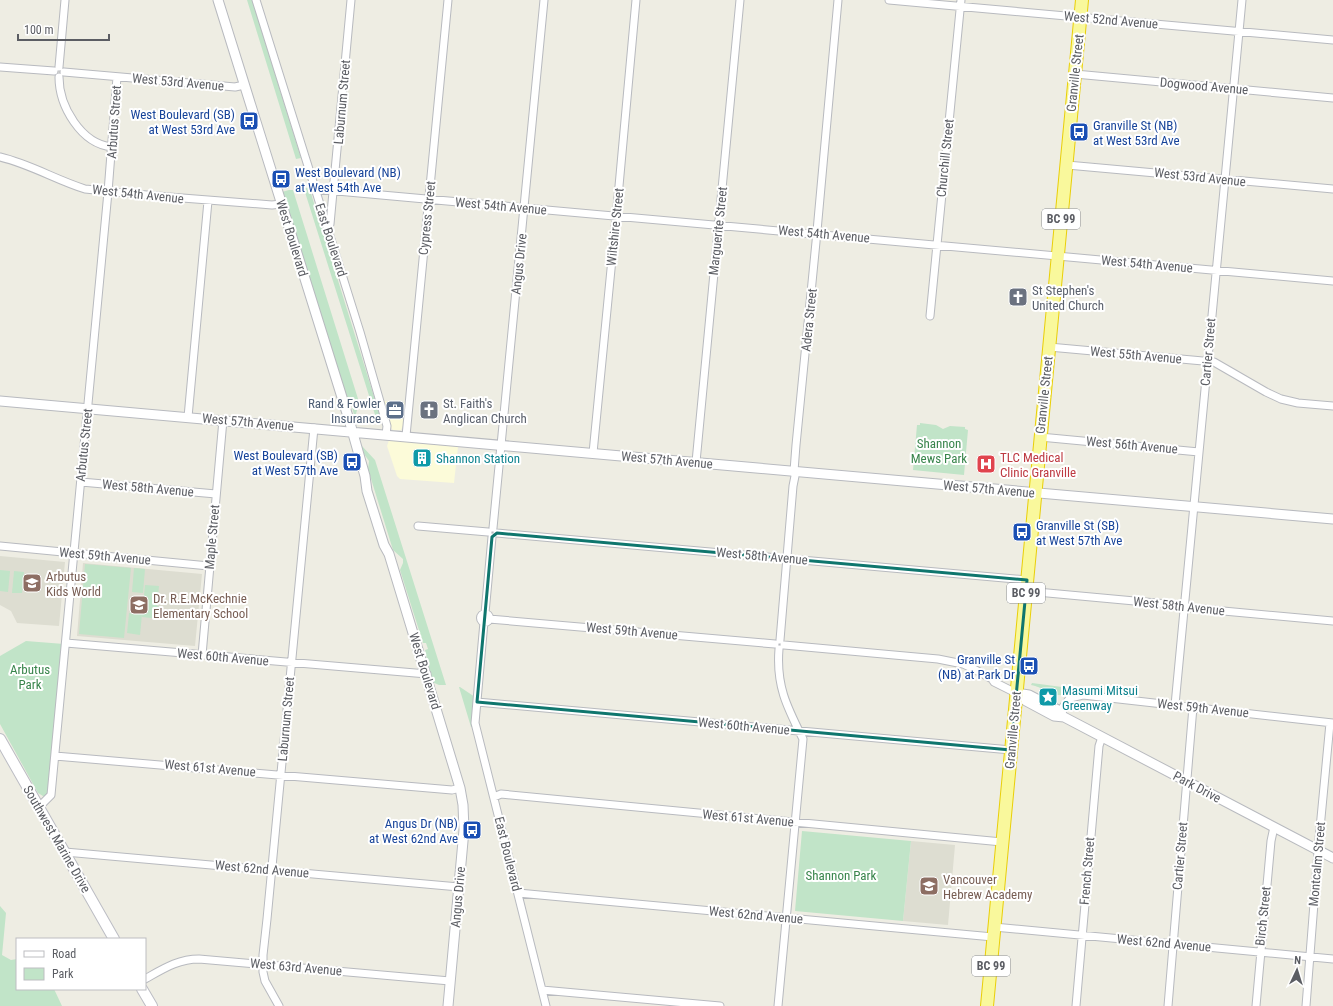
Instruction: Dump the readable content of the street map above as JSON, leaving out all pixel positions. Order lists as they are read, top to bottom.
{
  "streets": {
    "highway": ["Granville Street", "BC 99"],
    "main road": ["Southwest Marine Drive"],
    "street": [
      "West 52nd Avenue",
      "West 53rd Avenue",
      "Dogwood Avenue",
      "Laburnum Street",
      "Arbutus Street",
      "Churchill Street",
      "West 54th Avenue",
      "Cypress Street",
      "Wiltshire Street",
      "Marguerite Street",
      "West Boulevard",
      "East Boulevard",
      "Angus Drive",
      "Adera Street",
      "Cartier Street",
      "West 55th Avenue",
      "West 57th Avenue",
      "West 56th Avenue",
      "West 58th Avenue",
      "Maple Street",
      "West 59th Avenue",
      "West 60th Avenue",
      "West 61st Avenue",
      "Park Drive",
      "Montcalm Street",
      "West 62nd Avenue",
      "French Street",
      "Birch Street",
      "West 63rd Avenue"
    ]
  },
  "crossings": [
    ["West 52nd Avenue", "Granville Street"],
    ["West 52nd Avenue", "Churchill Street"],
    ["West 52nd Avenue", "Cartier Street"],
    ["Granville Street", "West 53rd Avenue"],
    ["Granville Street", "Dogwood Avenue"],
    ["Granville Street", "West 54th Avenue"],
    ["Granville Street", "West 55th Avenue"],
    ["Granville Street", "West 57th Avenue"],
    ["Granville Street", "West 56th Avenue"],
    ["Granville Street", "West 58th Avenue"],
    ["Granville Street", "West 59th Avenue"],
    ["Granville Street", "West 60th Avenue"],
    ["Granville Street", "West 61st Avenue"],
    ["Granville Street", "Park Drive"],
    ["Granville Street", "West 62nd Avenue"],
    ["West 53rd Avenue", "Arbutus Street"],
    ["West 53rd Avenue", "West Boulevard"],
    ["West 53rd Avenue", "Cartier Street"],
    ["Dogwood Avenue", "Cartier Street"],
    ["Laburnum Street", "West 54th Avenue"],
    ["Laburnum Street", "East Boulevard"],
    ["Laburnum Street", "West 57th Avenue"],
    ["Laburnum Street", "West 60th Avenue"],
    ["Laburnum Street", "West 61st Avenue"],
    ["Laburnum Street", "West 62nd Avenue"],
    ["Laburnum Street", "West 63rd Avenue"],
    ["Arbutus Street", "West 54th Avenue"],
    ["Arbutus Street", "West 57th Avenue"],
    ["Arbutus Street", "West 58th Avenue"],
    ["Arbutus Street", "West 59th Avenue"],
    ["Arbutus Street", "West 60th Avenue"],
    ["Arbutus Street", "West 61st Avenue"],
    ["Arbutus Street", "Southwest Marine Drive"],
    ["Churchill Street", "West 54th Avenue"],
    ["West 54th Avenue", "Cypress Street"],
    ["West 54th Avenue", "Wiltshire Street"],
    ["West 54th Avenue", "Marguerite Street"],
    ["West 54th Avenue", "West Boulevard"],
    ["West 54th Avenue", "East Boulevard"],
    ["West 54th Avenue", "Angus Drive"],
    ["West 54th Avenue", "Adera Street"],
    ["West 54th Avenue", "Cartier Street"],
    ["Cypress Street", "West 57th Avenue"],
    ["Wiltshire Street", "West 57th Avenue"],
    ["Marguerite Street", "West 57th Avenue"],
    ["West Boulevard", "Angus Drive"],
    ["West Boulevard", "West 57th Avenue"],
    ["West Boulevard", "West 60th Avenue"],
    ["West Boulevard", "West 61st Avenue"],
    ["East Boulevard", "Angus Drive"],
    ["East Boulevard", "West 57th Avenue"],
    ["East Boulevard", "West 60th Avenue"],
    ["East Boulevard", "West 61st Avenue"],
    ["East Boulevard", "West 62nd Avenue"],
    ["Angus Drive", "West 57th Avenue"],
    ["Angus Drive", "West 58th Avenue"],
    ["Angus Drive", "West 59th Avenue"],
    ["Angus Drive", "West 60th Avenue"],
    ["Angus Drive", "West 61st Avenue"],
    ["Angus Drive", "West 62nd Avenue"],
    ["Angus Drive", "West 63rd Avenue"],
    ["Adera Street", "West 57th Avenue"],
    ["Adera Street", "West 58th Avenue"],
    ["Adera Street", "West 59th Avenue"],
    ["Adera Street", "West 60th Avenue"],
    ["Adera Street", "West 61st Avenue"],
    ["Adera Street", "West 62nd Avenue"],
    ["Cartier Street", "West 55th Avenue"],
    ["Cartier Street", "West 57th Avenue"],
    ["Cartier Street", "West 56th Avenue"],
    ["Cartier Street", "West 58th Avenue"],
    ["Cartier Street", "West 59th Avenue"],
    ["Cartier Street", "Park Drive"],
    ["Cartier Street", "West 62nd Avenue"],
    ["West 57th Avenue", "Maple Street"],
    ["West 58th Avenue", "Maple Street"],
    ["Maple Street", "West 59th Avenue"],
    ["Maple Street", "West 60th Avenue"],
    ["West 59th Avenue", "Park Drive"],
    ["West 59th Avenue", "Montcalm Street"],
    ["Park Drive", "Montcalm Street"],
    ["Park Drive", "French Street"],
    ["Park Drive", "Birch Street"],
    ["Southwest Marine Drive", "West 62nd Avenue"],
    ["Montcalm Street", "West 62nd Avenue"],
    ["West 62nd Avenue", "French Street"],
    ["West 62nd Avenue", "Birch Street"]
  ],
  "parks": ["Shannon Mews Park", "Arbutus Park", "Shannon Park"],
  "places": {
    "bus stop": [
      "West Boulevard (SB) at West 53rd Ave",
      "Granville St (NB) at West 53rd Ave",
      "West Boulevard (NB) at West 54th Ave",
      "West Boulevard (SB) at West 57th Ave",
      "Granville St (SB) at West 57th Ave",
      "Granville St (NB) at Park Dr",
      "Angus Dr (NB) at West 62nd Ave"
    ],
    "church": ["St Stephen's United Church", "St. Faith's Anglican Church"],
    "office": ["Rand & Fowler Insurance"],
    "building": ["Shannon Station"],
    "hospital": ["TLC Medical Clinic Granville"],
    "school or university": ["Arbutus Kids World", "Dr. R.E.McKechnie Elementary School", "Vancouver Hebrew Academy"],
    "place": ["Masumi Mitsui Greenway"]
  },
  "legend": ["Road", "Park"],
  "scale_bar": "100 m",
  "north": "top"
}
